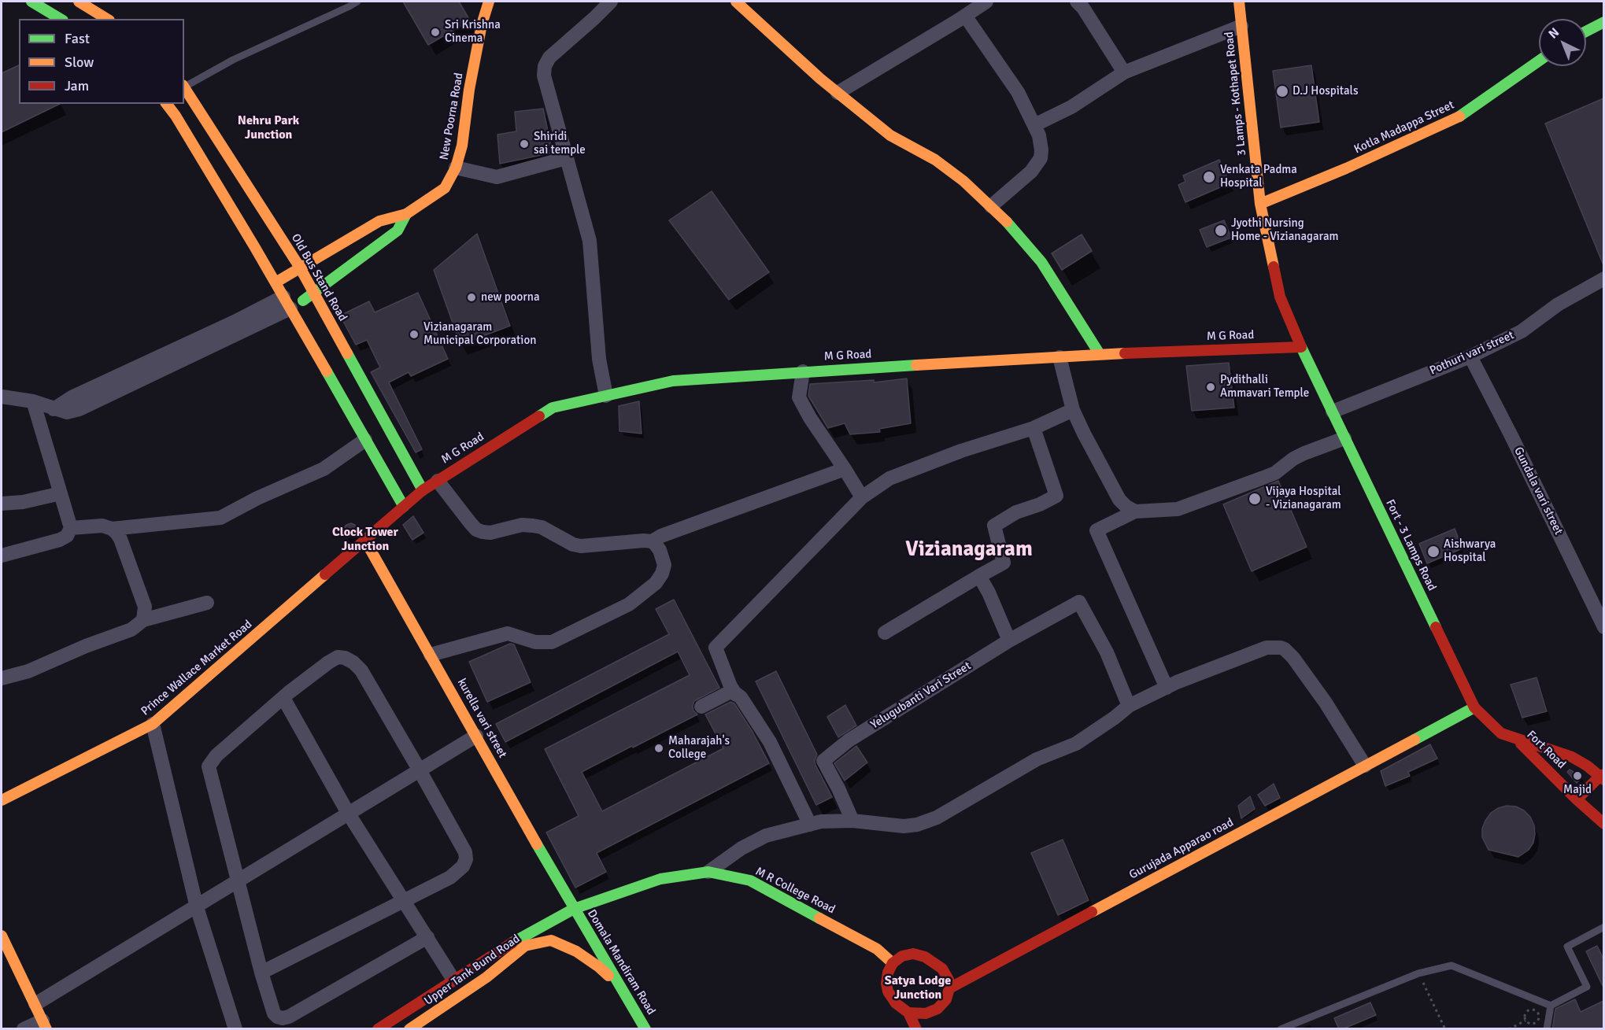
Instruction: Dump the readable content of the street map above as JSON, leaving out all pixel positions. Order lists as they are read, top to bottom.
{
  "streets": {
    "street": [
      "3 Lamps - Kothapet Road",
      "New Poorna Road",
      "Kotla Madappa Street",
      "Old Bus Stand Road",
      "M G Road",
      "Pothuri vari street",
      "Gundala vari street",
      "Fort - 3 Lamps Road",
      "Prince Wallace Market Road",
      "Yelugubanti Vari Street",
      "kurella vari street",
      "Fort Road",
      "Gurujada Apparao road",
      "M R College Road",
      "Domala Mandiram Road",
      "Upper Tank Bund Road"
    ]
  },
  "crossings": [
    ["3 Lamps - Kothapet Road", "Kotla Madappa Street"],
    ["3 Lamps - Kothapet Road", "M G Road"],
    ["3 Lamps - Kothapet Road", "Fort - 3 Lamps Road"],
    ["Old Bus Stand Road", "M G Road"],
    ["M G Road", "Fort - 3 Lamps Road"],
    ["M G Road", "Prince Wallace Market Road"],
    ["Pothuri vari street", "Gundala vari street"],
    ["Pothuri vari street", "Fort - 3 Lamps Road"],
    ["Fort - 3 Lamps Road", "Fort Road"],
    ["Fort - 3 Lamps Road", "Gurujada Apparao road"],
    ["Prince Wallace Market Road", "kurella vari street"],
    ["kurella vari street", "M R College Road"],
    ["kurella vari street", "Domala Mandiram Road"],
    ["kurella vari street", "Upper Tank Bund Road"],
    ["Gurujada Apparao road", "M R College Road"],
    ["M R College Road", "Domala Mandiram Road"],
    ["M R College Road", "Upper Tank Bund Road"],
    ["Domala Mandiram Road", "Upper Tank Bund Road"]
  ],
  "districts": [
    "Nehru Park Junction",
    "Clock Tower Junction",
    "Vizianagaram",
    "Satya Lodge Junction"
  ],
  "places": [
    "Sri Krishna Cinema",
    "D.J Hospitals",
    "Shiridi sai temple",
    "Venkata Padma Hospital",
    "Jyothi Nursing Home - Vizianagaram",
    "new poorna",
    "Vizianagaram Municipal Corporation",
    "Pydithalli Ammavari Temple",
    "Vijaya Hospital - Vizianagaram",
    "Aishwarya Hospital",
    "Maharajah's College",
    "Majid"
  ],
  "legend": ["Fast", "Slow", "Jam"],
  "north": "top left"
}
